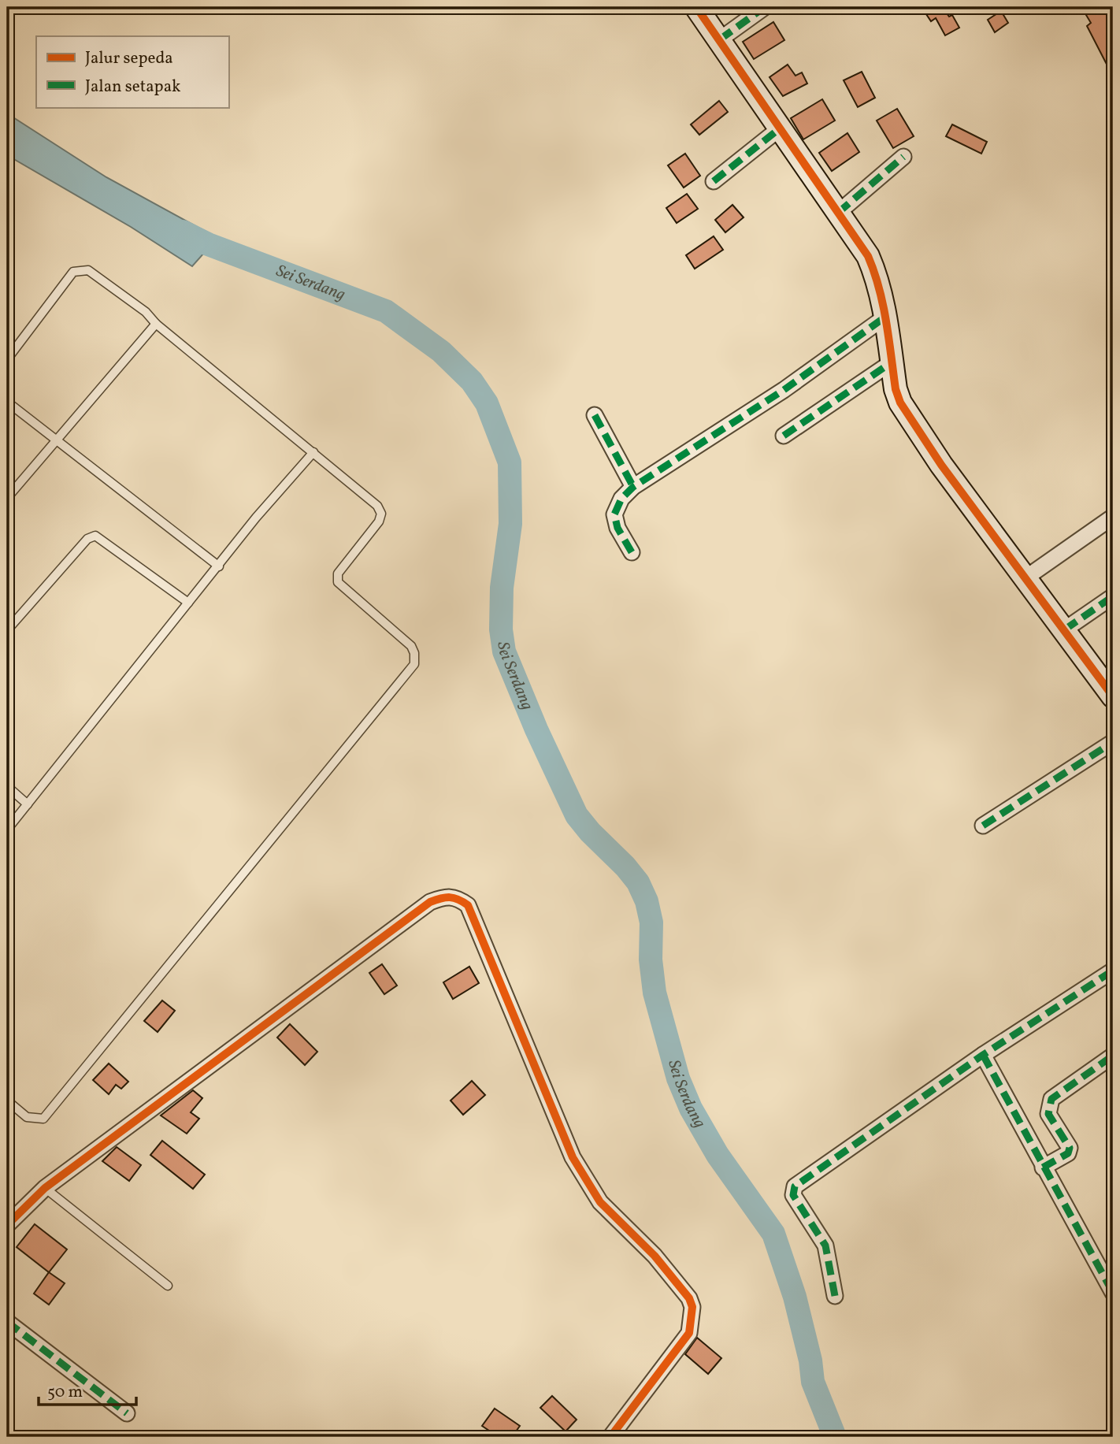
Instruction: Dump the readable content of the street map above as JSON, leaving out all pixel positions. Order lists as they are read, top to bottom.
{
  "water": ["Sei Serdang"],
  "legend": ["Jalur sepeda", "Jalan setapak"],
  "scale_bar": "50 m"
}
